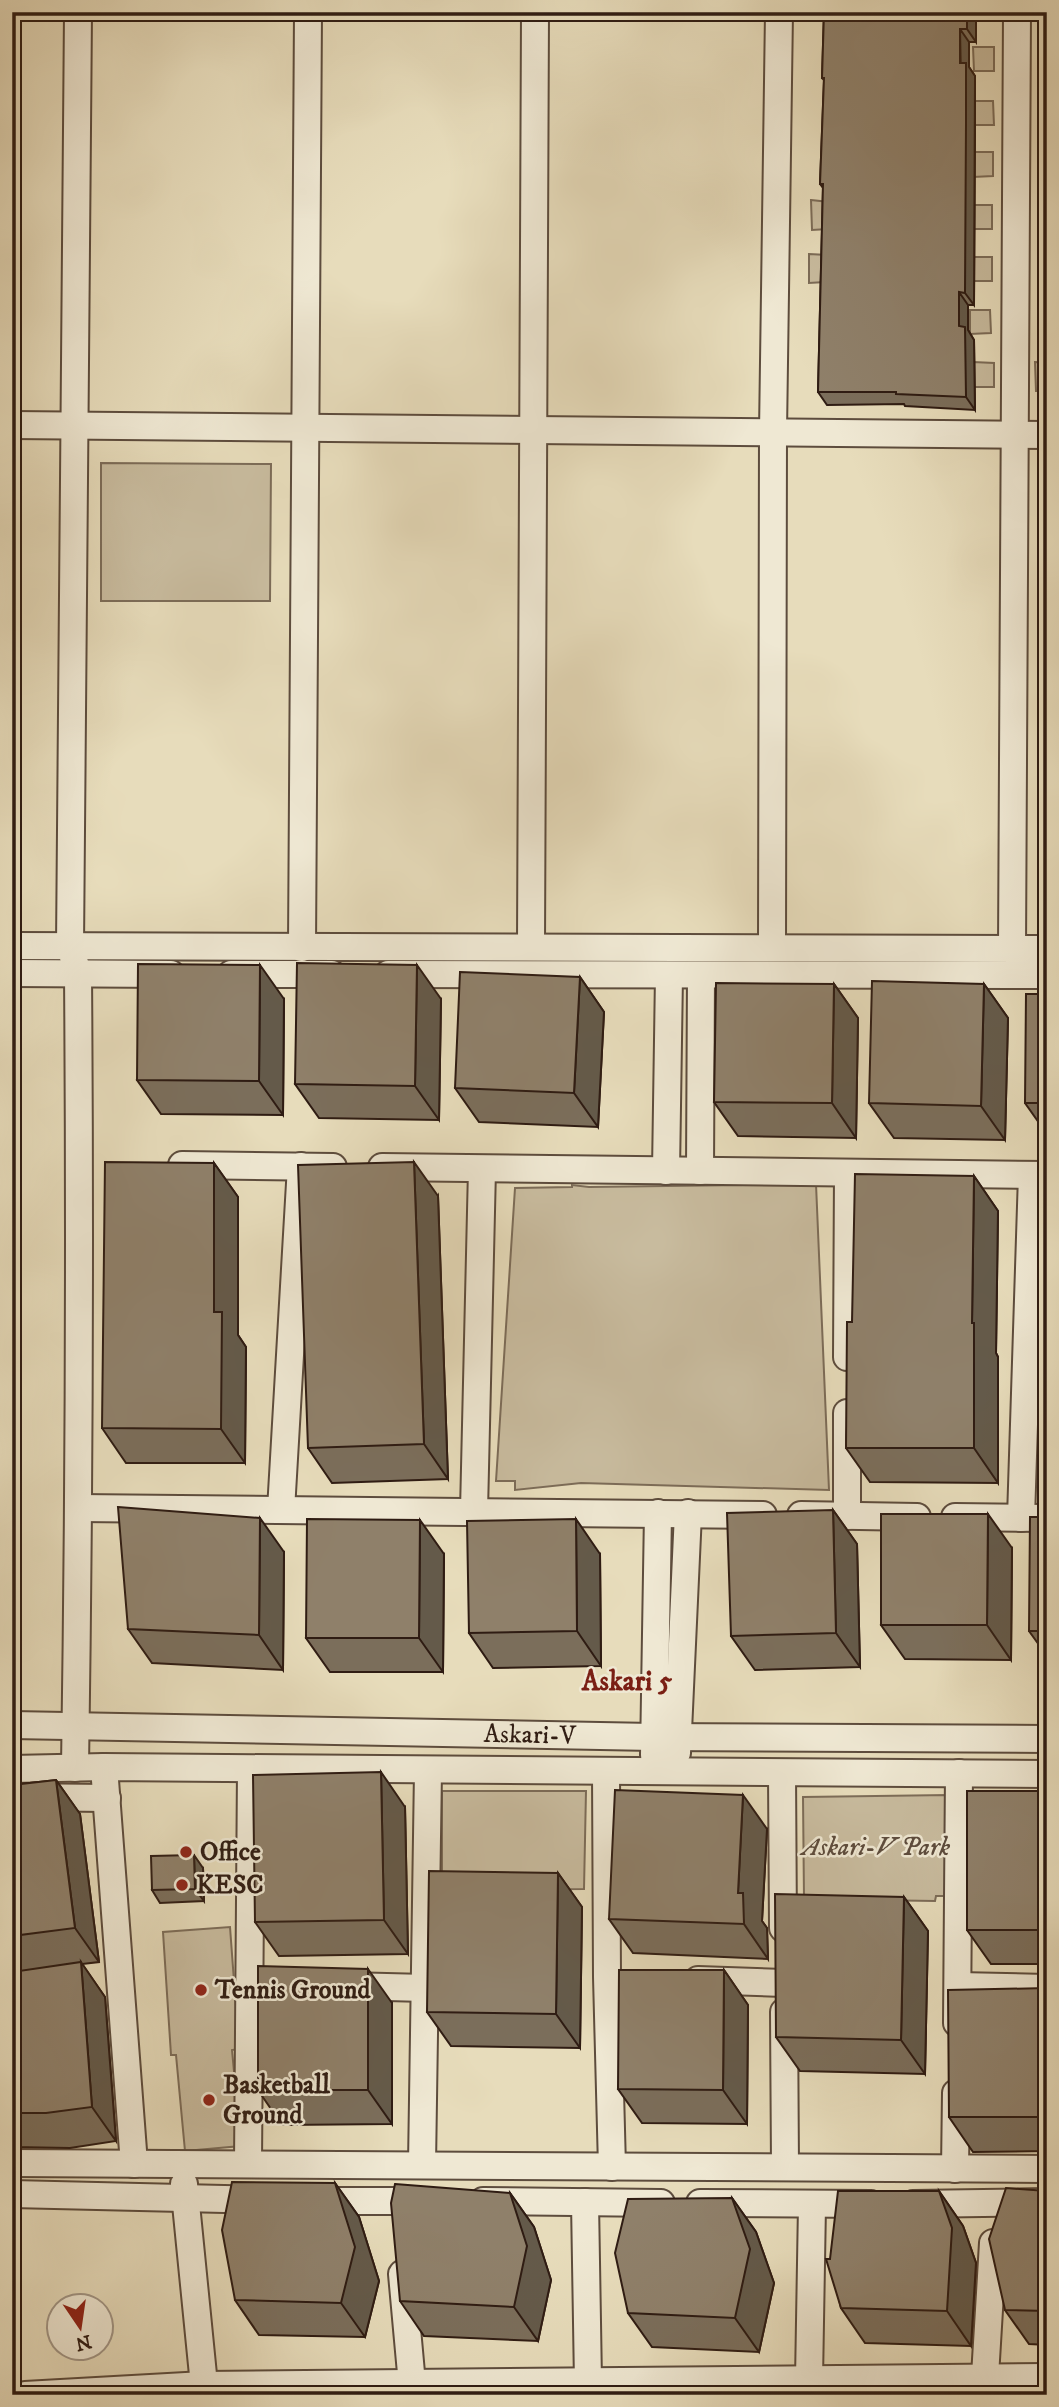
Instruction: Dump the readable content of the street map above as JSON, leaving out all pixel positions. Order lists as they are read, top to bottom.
{
  "streets": {
    "street": ["Askari-V"]
  },
  "districts": ["Askari 5"],
  "parks": ["Askari-V Park"],
  "places": [
    "Office",
    "KESC",
    "Tennis Ground",
    "Basketball Ground"
  ],
  "north": "bottom"
}
